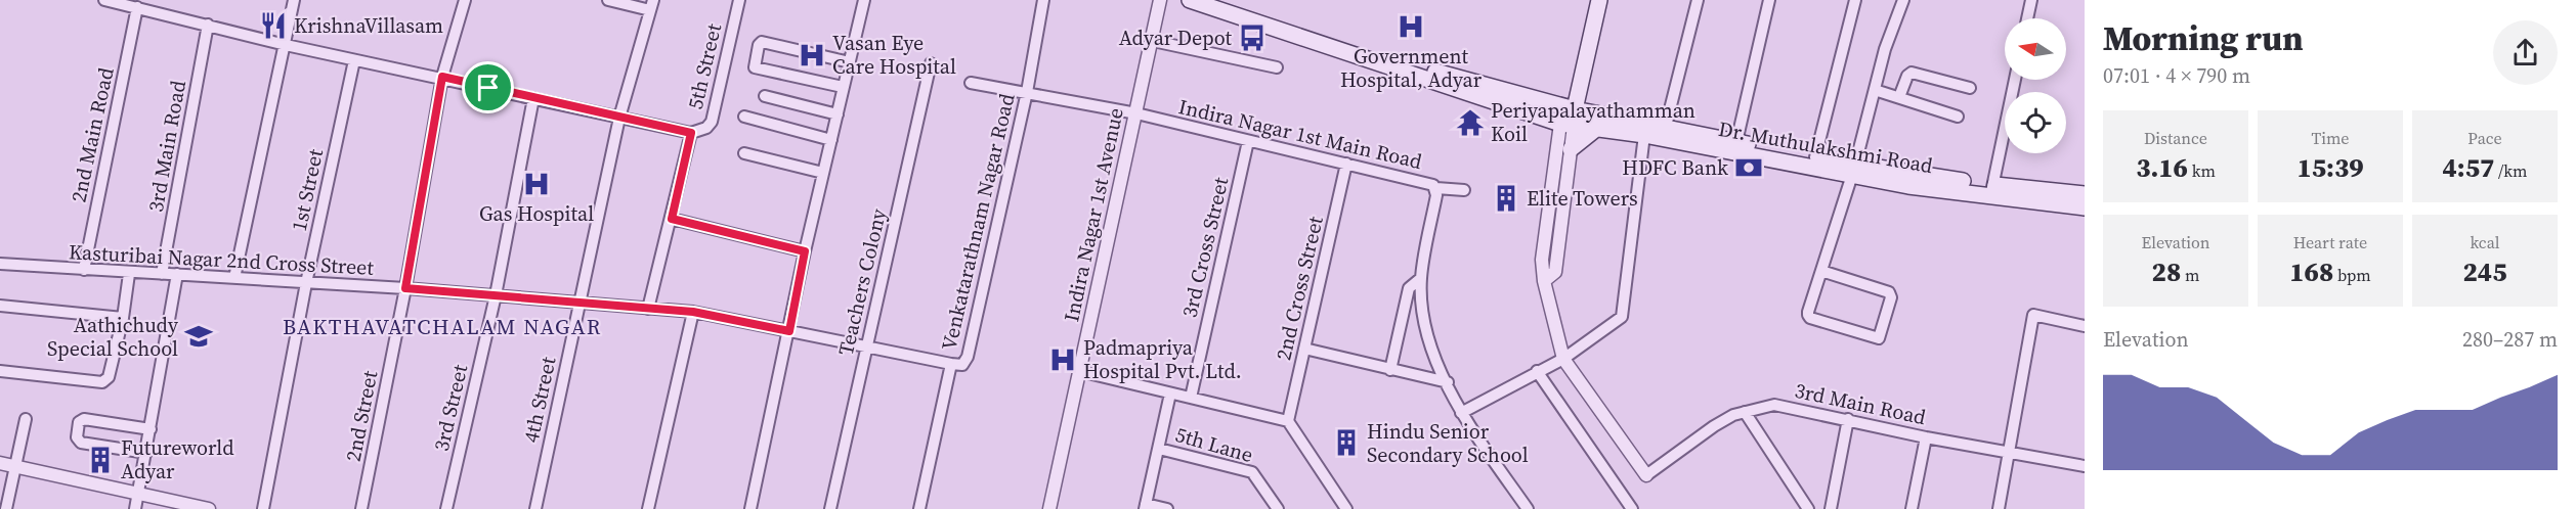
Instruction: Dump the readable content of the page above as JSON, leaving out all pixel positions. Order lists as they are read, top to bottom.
{
  "streets": {
    "main road": ["Dr. Muthulakshmi Road"],
    "street": [
      "5th Street",
      "Indira Nagar 1st Main Road",
      "2nd Main Road",
      "3rd Main Road",
      "1st Street",
      "Indira Nagar 1st Avenue",
      "Venkatarathnam Nagar Road",
      "3rd Cross Street",
      "Kasturibai Nagar 2nd Cross Street",
      "Teachers Colony",
      "2nd Cross Street",
      "4th Street",
      "3rd Street",
      "2nd Street",
      "5th Lane"
    ]
  },
  "crossings": [
    ["5th Street", "Kasturibai Nagar 2nd Cross Street"],
    ["Indira Nagar 1st Main Road", "Indira Nagar 1st Avenue"],
    ["Indira Nagar 1st Main Road", "Venkatarathnam Nagar Road"],
    ["Indira Nagar 1st Main Road", "3rd Cross Street"],
    ["Indira Nagar 1st Main Road", "2nd Cross Street"],
    ["2nd Main Road", "Kasturibai Nagar 2nd Cross Street"],
    ["3rd Main Road", "Kasturibai Nagar 2nd Cross Street"],
    ["1st Street", "Kasturibai Nagar 2nd Cross Street"],
    ["Venkatarathnam Nagar Road", "Kasturibai Nagar 2nd Cross Street"],
    ["Kasturibai Nagar 2nd Cross Street", "Teachers Colony"],
    ["Kasturibai Nagar 2nd Cross Street", "4th Street"],
    ["Kasturibai Nagar 2nd Cross Street", "3rd Street"],
    ["Kasturibai Nagar 2nd Cross Street", "2nd Street"]
  ],
  "districts": ["BAKTHAVATCHALAM NAGAR"],
  "places": {
    "restaurant": ["KrishnaVillasam"],
    "hospital": [
      "Government Hospital, Adyar",
      "Vasan Eye Care Hospital",
      "Gas Hospital",
      "Padmapriya Hospital Pvt. Ltd."
    ],
    "bus stop": ["Adyar Depot"],
    "temple": ["Periyapalayathamman Koil"],
    "bank": ["HDFC Bank"],
    "building": ["Elite Towers", "Hindu Senior Secondary School", "Futureworld Adyar"],
    "school or university": ["Aathichudy Special School"]
  },
  "north": "left",
  "page": {
    "heading": ["Morning run", "07:01 · 4 × 790 m"],
    "stats": [
      ["Distance", "3.16 km"],
      ["Time", "15:39"],
      ["Pace", "4:57 /km"],
      ["Elevation", "28 m"],
      ["Heart rate", "168 bpm"],
      ["kcal", "245"]
    ],
    "chart": ["Elevation", "280–287 m"]
  }
}
